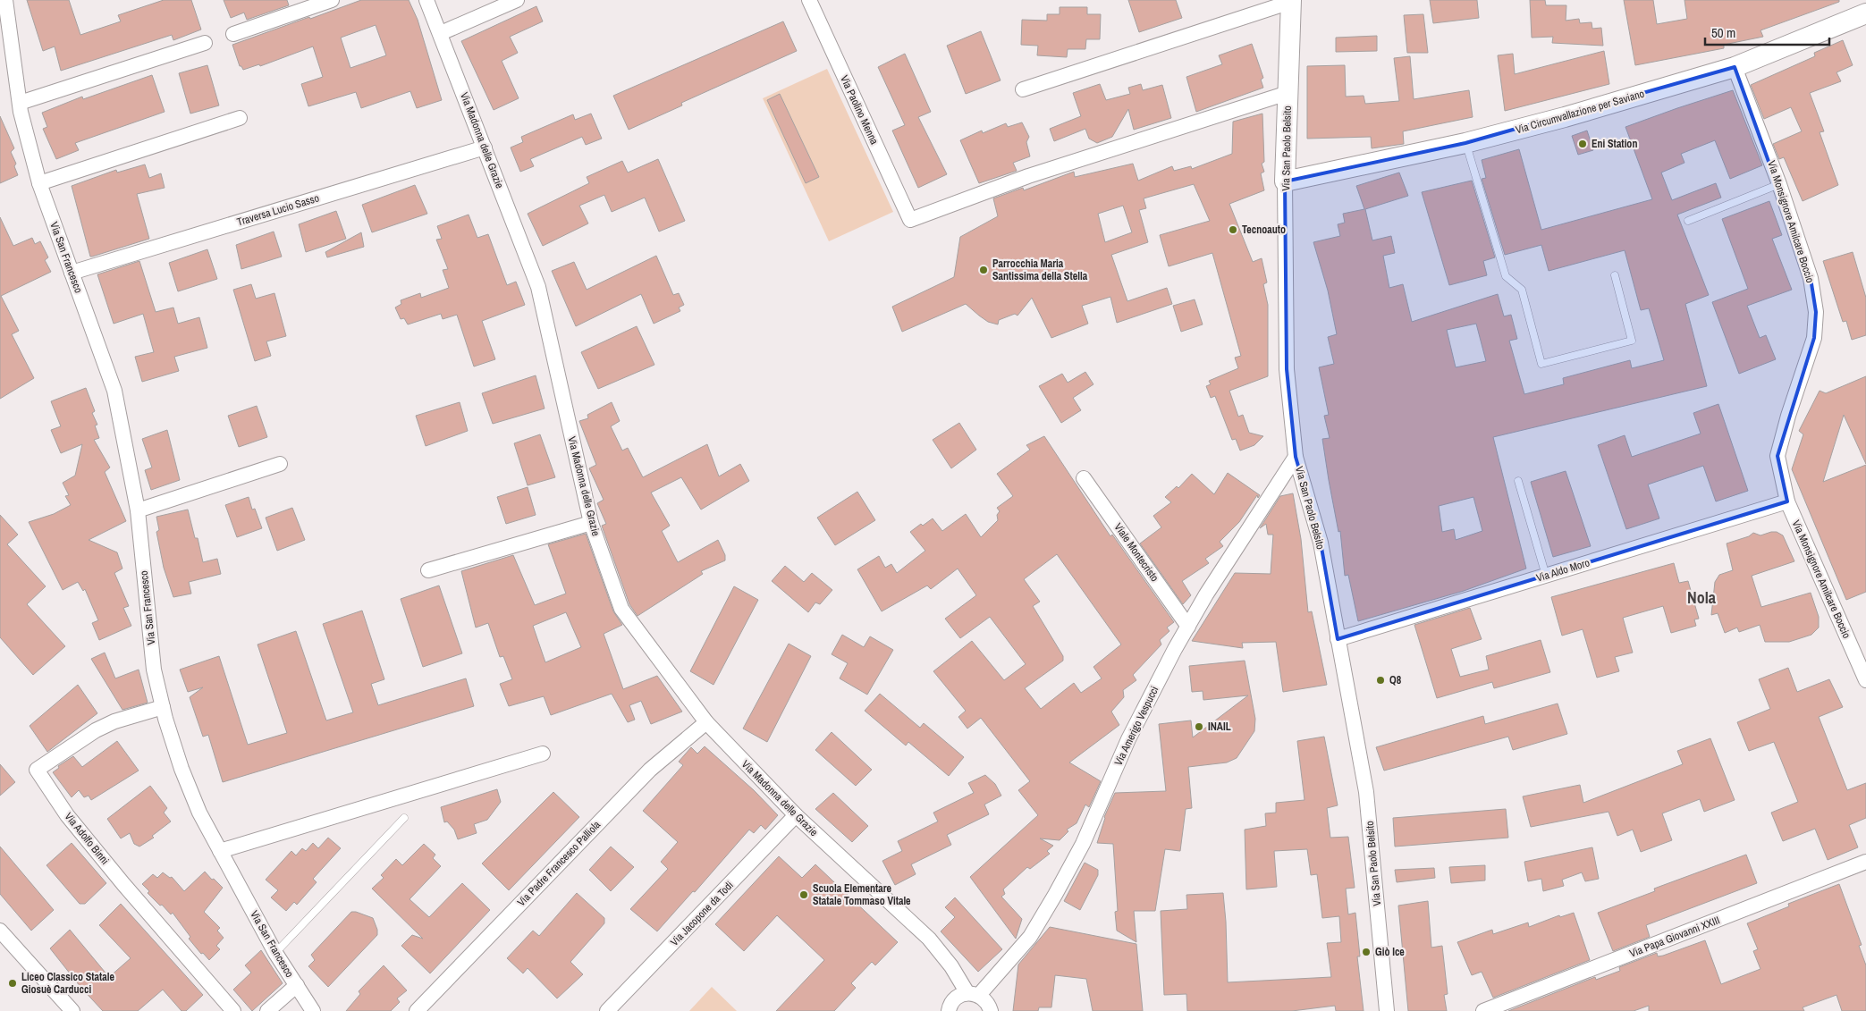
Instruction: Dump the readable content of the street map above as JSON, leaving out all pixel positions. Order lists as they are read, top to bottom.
{
  "streets": {
    "main road": ["Via Circumvallazione per Saviano", "Via San Paolo Belsito"],
    "street": [
      "Via Paolino Menna",
      "Via Madonna delle Grazie",
      "Traversa Lucio Sasso",
      "Via Monsignore Amilcare Boccio",
      "Via San Francesco",
      "Viale Montecristo",
      "Via Aldo Moro",
      "Via Amerigo Vespucci",
      "Via Adolfo Binni",
      "Via Padre Francesco Palliola",
      "Via Jacopone da Todi",
      "Via Papa Giovanni XXIII"
    ]
  },
  "crossings": [
    ["Via Paolino Menna", "Via San Paolo Belsito"],
    ["Via Circumvallazione per Saviano", "Via San Paolo Belsito"],
    ["Via Circumvallazione per Saviano", "Via Monsignore Amilcare Boccio"],
    ["Via Madonna delle Grazie", "Traversa Lucio Sasso"],
    ["Via Madonna delle Grazie", "Via Amerigo Vespucci"],
    ["Via Madonna delle Grazie", "Via Padre Francesco Palliola"],
    ["Via Madonna delle Grazie", "Via Jacopone da Todi"],
    ["Via San Paolo Belsito", "Via Aldo Moro"],
    ["Via San Paolo Belsito", "Via Amerigo Vespucci"],
    ["Traversa Lucio Sasso", "Via San Francesco"],
    ["Via Monsignore Amilcare Boccio", "Via Aldo Moro"],
    ["Via San Francesco", "Via Adolfo Binni"],
    ["Viale Montecristo", "Via Amerigo Vespucci"]
  ],
  "districts": ["Nola"],
  "places": [
    "Eni Station",
    "Tecnoauto",
    "Parrocchia Maria Santissima della Stella",
    "Q8",
    "INAIL",
    "Scuola Elementare Statale Tommaso Vitale",
    "Giò Ice",
    "Liceo Classico Statale Giosuè Carducci"
  ],
  "scale_bar": "50 m"
}
